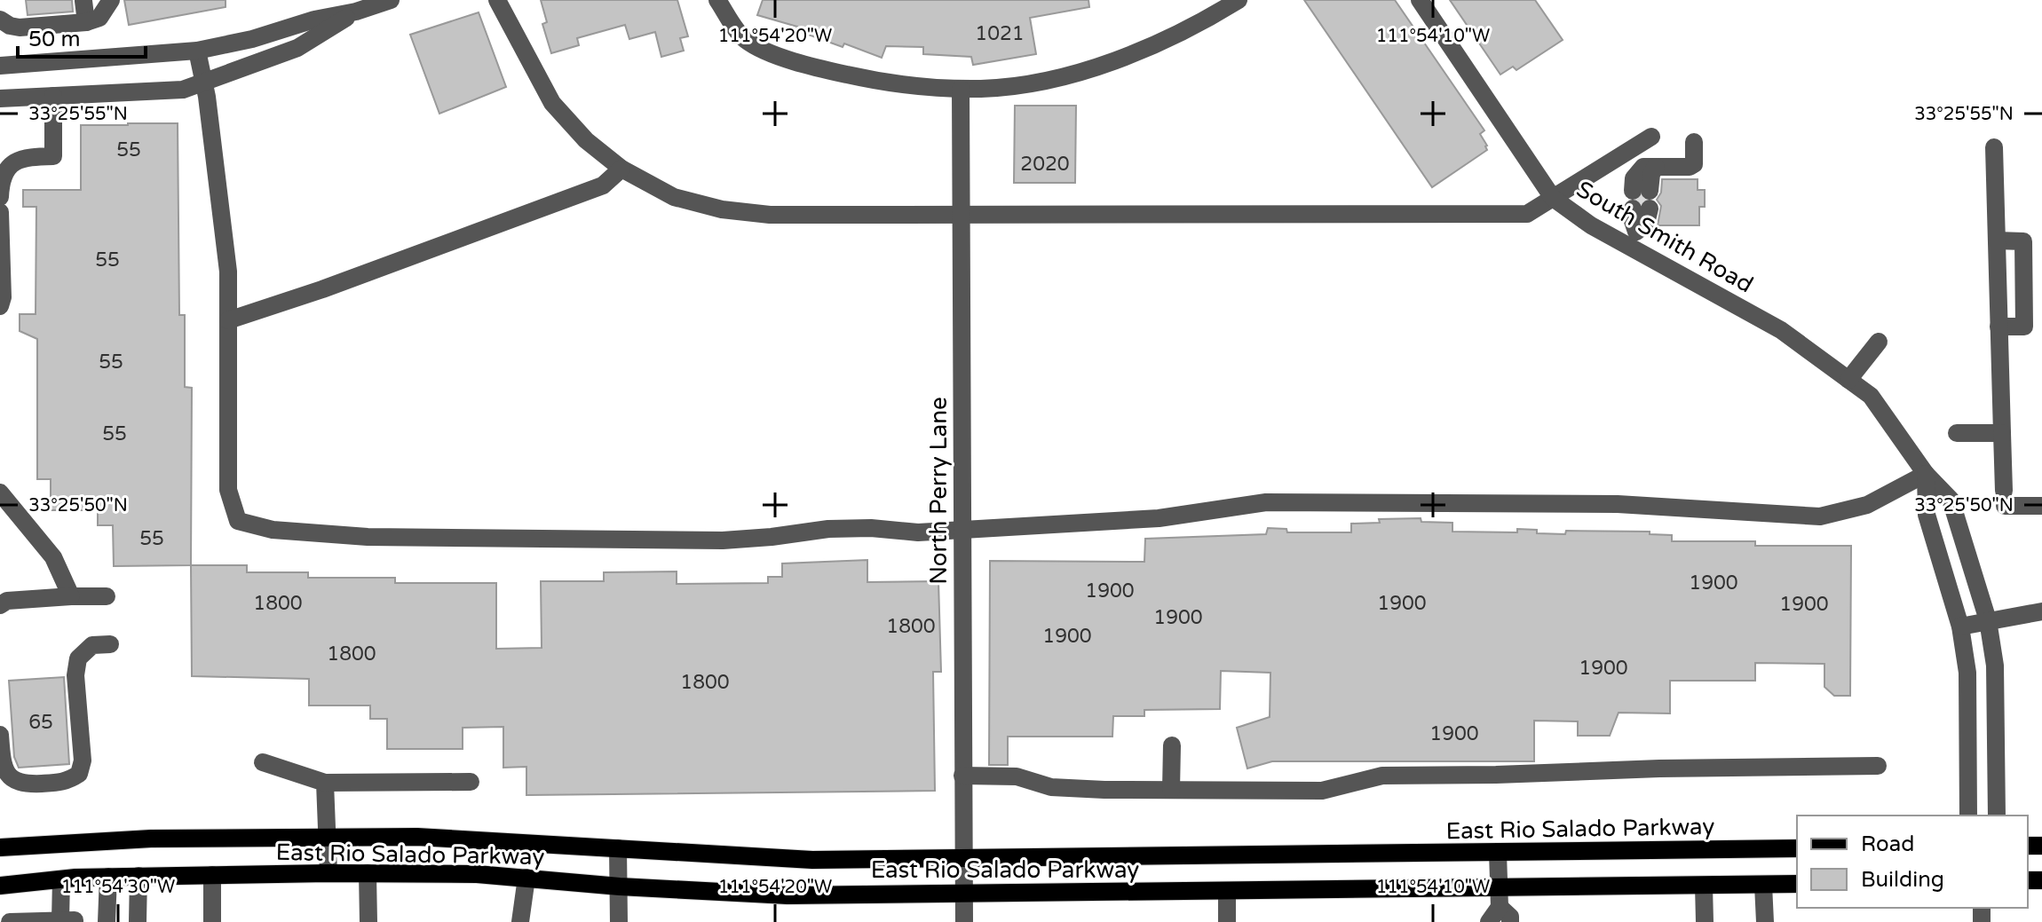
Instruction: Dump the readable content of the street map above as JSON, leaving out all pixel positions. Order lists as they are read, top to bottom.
{
  "streets": {
    "main road": ["East Rio Salado Parkway"],
    "street": ["South Smith Road", "North Perry Lane"]
  },
  "crossings": [
    ["North Perry Lane", "East Rio Salado Parkway"]
  ],
  "house_numbers": [
    "1021",
    "55",
    "2020",
    "55",
    "55",
    "55",
    "55",
    "1900",
    "1900",
    "1800",
    "1900",
    "1900",
    "1900",
    "1800",
    "1900",
    "1800",
    "1900",
    "1800",
    "65",
    "1900"
  ],
  "legend": ["Road", "Building"],
  "scale_bar": "50 m",
  "coordinates": [
    "111°54'20\"W",
    "111°54'10\"W",
    "33°25'55\"N",
    "33°25'50\"N",
    "111°54'30\"W"
  ]
}
